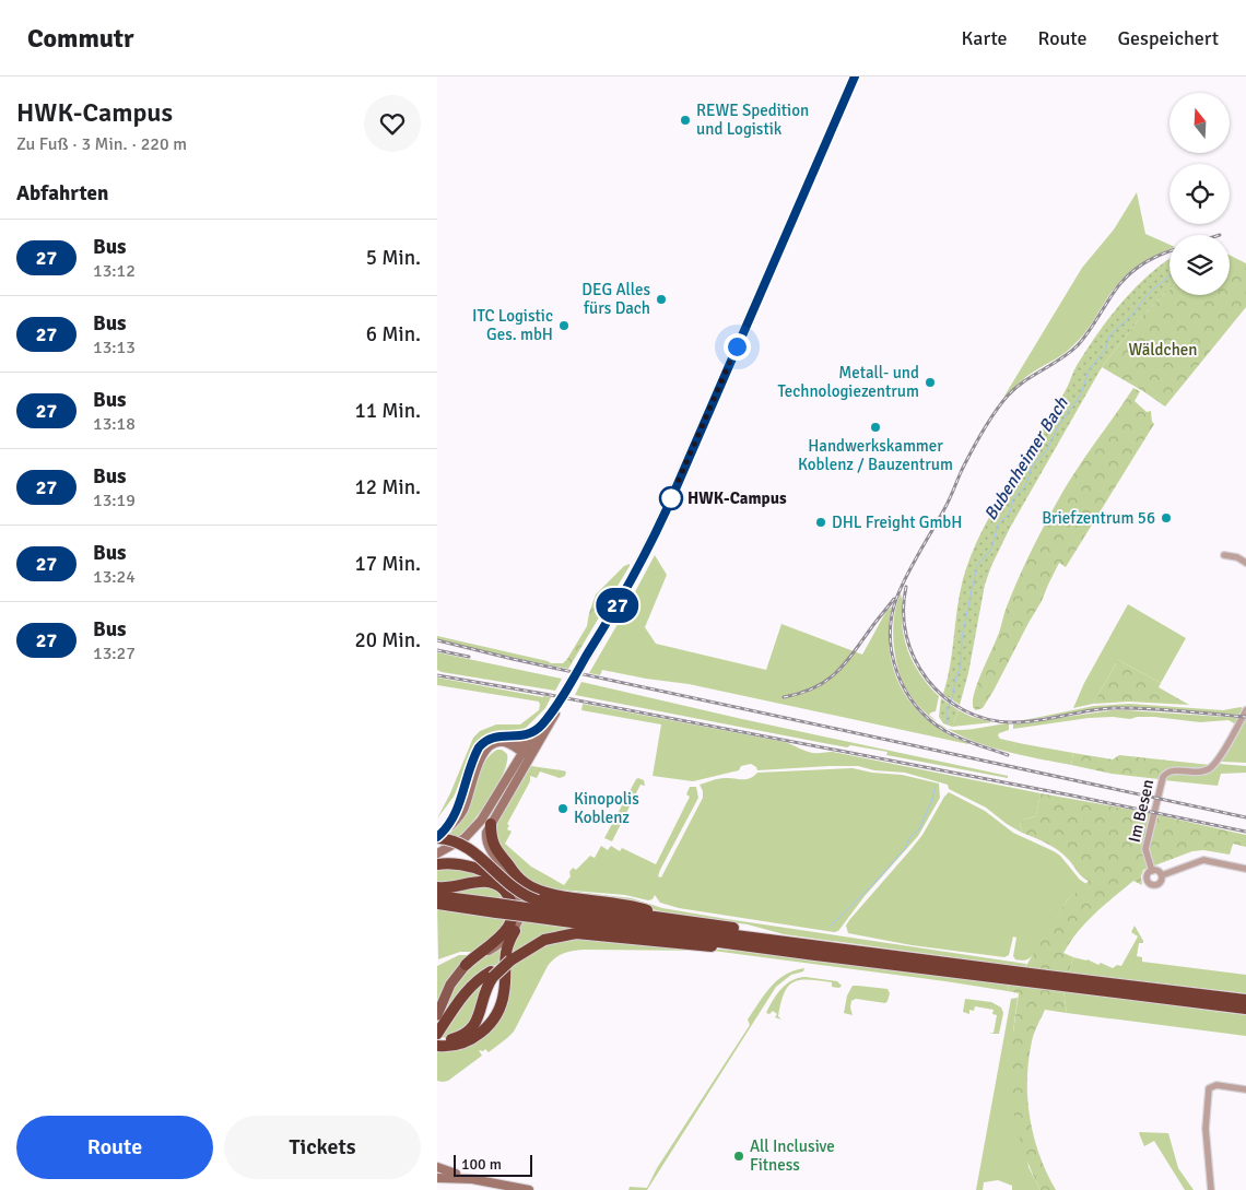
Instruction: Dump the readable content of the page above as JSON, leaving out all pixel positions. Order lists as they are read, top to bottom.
{
  "streets": {
    "street": ["Im Besen"]
  },
  "water": ["Bubenheimer Bach"],
  "parks": ["Wäldchen"],
  "places": [
    "REWE Spedition und Logistik",
    "DEG Alles fürs Dach",
    "ITC Logistic Ges. mbH",
    "Metall- und Technologiezentrum",
    "Handwerkskammer Koblenz / Bauzentrum",
    "HWK-Campus",
    "Briefzentrum 56",
    "DHL Freight GmbH",
    "Kinopolis Koblenz",
    "All Inclusive Fitness"
  ],
  "lines": ["bus line 27"],
  "scale_bar": "100 m",
  "north": "top",
  "page": {
    "header": "Commutr",
    "nav": ["Karte", "Route", "Gespeichert"],
    "heading": [
      ["HWK-Campus", "Zu Fuß · 3 Min. · 220 m"],
      "Abfahrten"
    ],
    "on_map": "27",
    "list": [
      {
        "mark": "27",
        "name": "Bus",
        "note": "13:12",
        "value": "5 Min."
      },
      {
        "mark": "27",
        "name": "Bus",
        "note": "13:13",
        "value": "6 Min."
      },
      {
        "mark": "27",
        "name": "Bus",
        "note": "13:18",
        "value": "11 Min."
      },
      {
        "mark": "27",
        "name": "Bus",
        "note": "13:19",
        "value": "12 Min."
      },
      {
        "mark": "27",
        "name": "Bus",
        "note": "13:24",
        "value": "17 Min."
      },
      {
        "mark": "27",
        "name": "Bus",
        "note": "13:27",
        "value": "20 Min."
      }
    ],
    "buttons": ["Route", "Tickets"],
    "scale": "100 m"
  }
}
